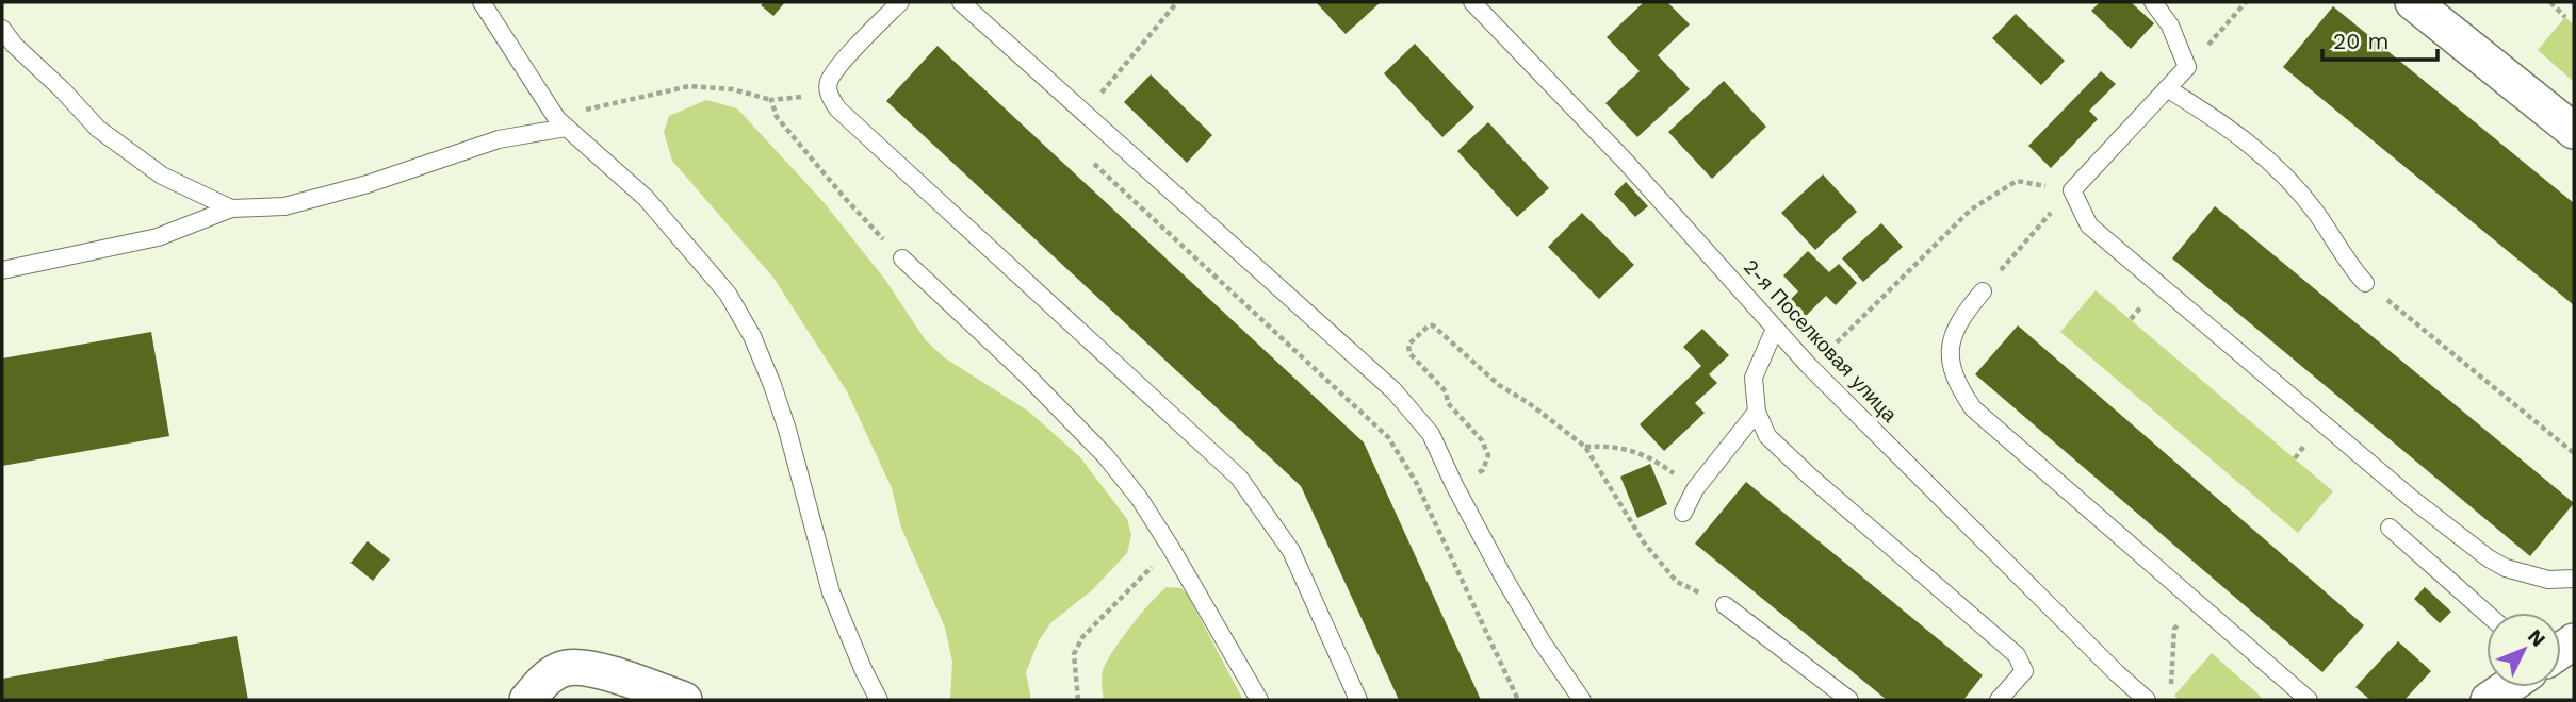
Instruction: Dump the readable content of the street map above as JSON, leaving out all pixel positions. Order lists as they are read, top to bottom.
{
  "streets": {
    "lane": ["2-я Поселковая улица"]
  },
  "scale_bar": "20 m",
  "north": "top right"
}
